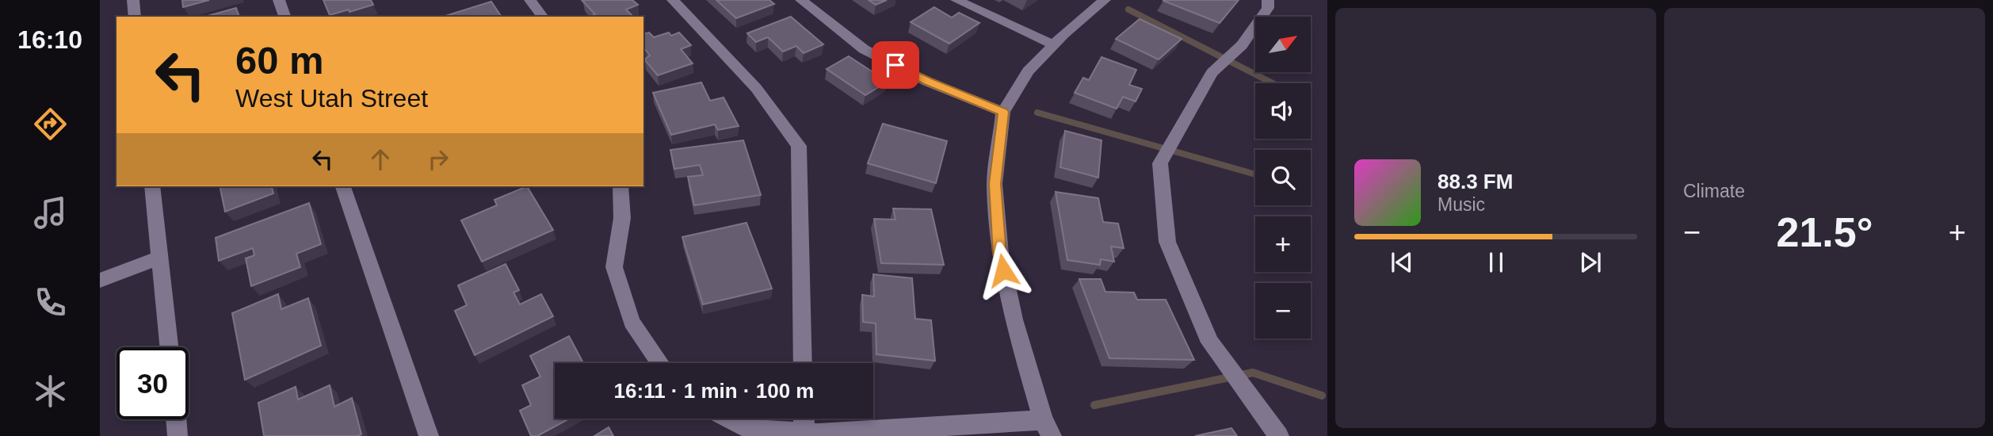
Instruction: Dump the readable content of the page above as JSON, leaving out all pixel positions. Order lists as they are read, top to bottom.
{
  "north": "top right",
  "page": {
    "tabs": "16:10",
    "tile": "Climate",
    "map_buttons": ["+", "−"],
    "turn": ["60 m", "West Utah Street"],
    "song": ["88.3 FM", "Music"],
    "heat": ["−", "21.5°", "+"],
    "limit": "30",
    "trip": "16:11 · 1 min · 100 m"
  }
}
